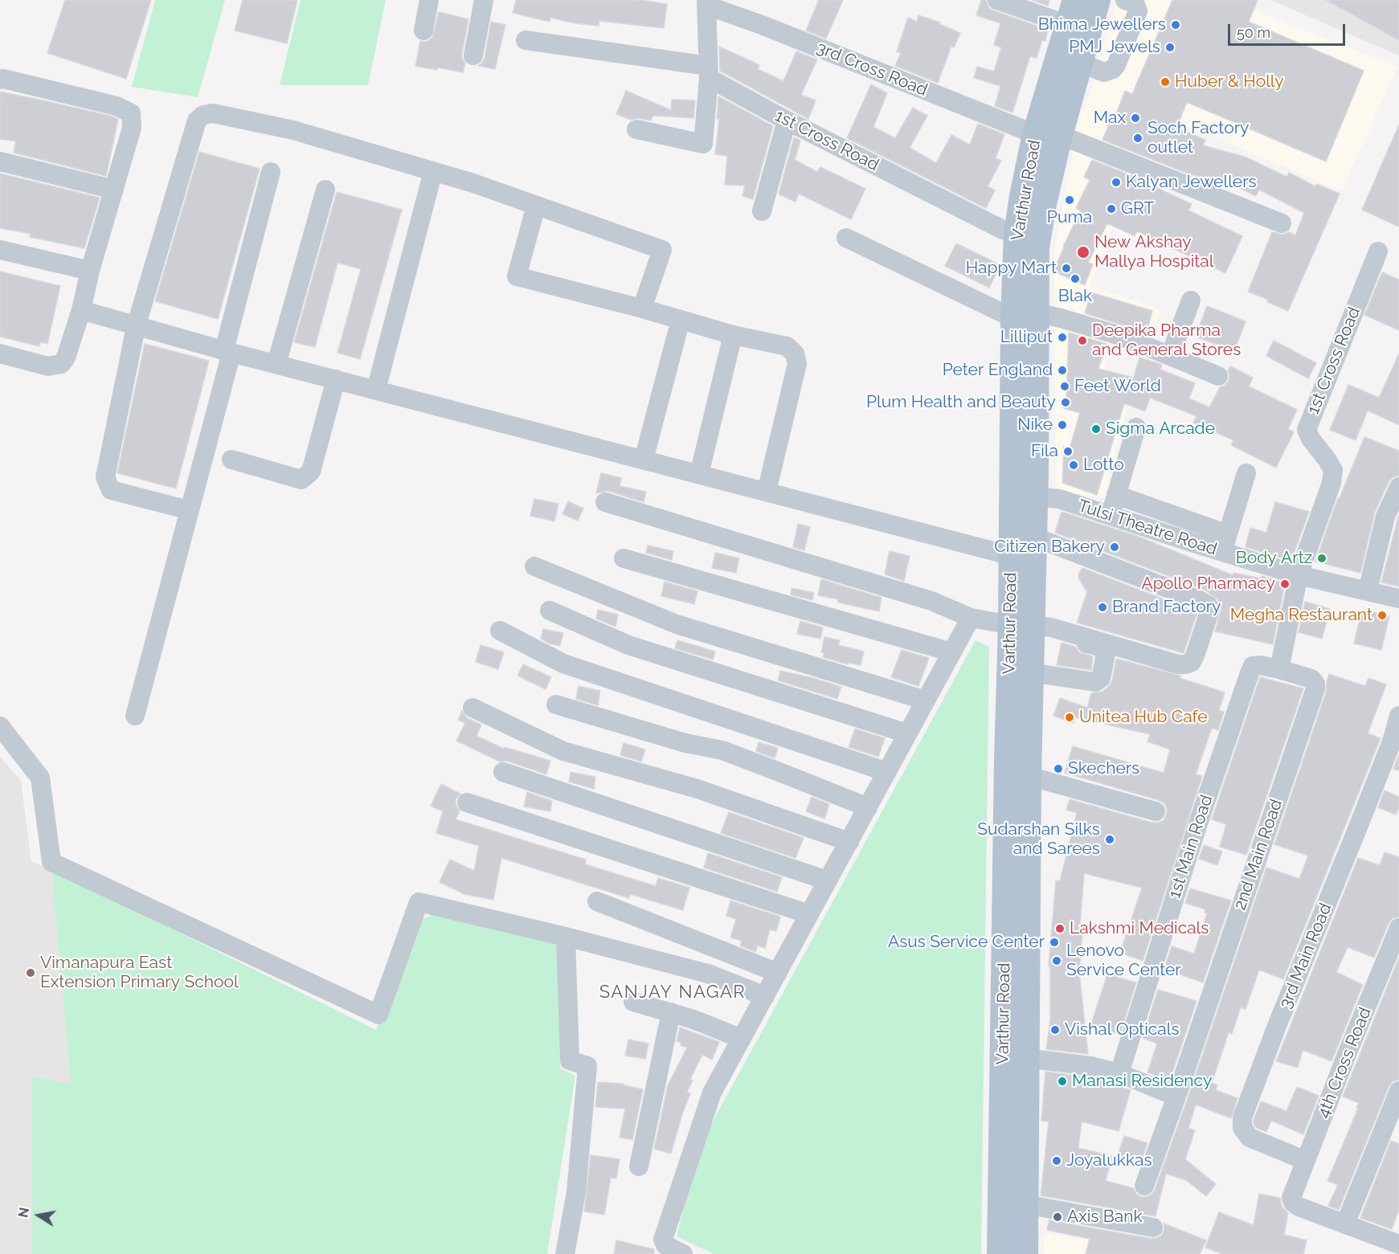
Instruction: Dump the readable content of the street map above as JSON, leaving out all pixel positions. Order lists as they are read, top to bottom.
{
  "streets": {
    "main road": ["Varthur Road"],
    "street": [
      "3rd Cross Road",
      "1st Cross Road",
      "Tulsi Theatre Road",
      "1st Main Road",
      "2nd Main Road",
      "3rd Main Road",
      "4th Cross Road"
    ]
  },
  "crossings": [
    ["3rd Cross Road", "Varthur Road"],
    ["1st Cross Road", "Varthur Road"],
    ["1st Cross Road", "Tulsi Theatre Road"],
    ["Varthur Road", "Tulsi Theatre Road"],
    ["1st Main Road", "2nd Main Road"],
    ["3rd Main Road", "4th Cross Road"]
  ],
  "districts": ["SANJAY NAGAR"],
  "places": [
    "Bhima Jewellers",
    "PMJ Jewels",
    "Huber & Holly",
    "Max",
    "Soch Factory outlet",
    "Kalyan Jewellers",
    "Puma",
    "GRT",
    "New Akshay Mallya Hospital",
    "Happy Mart",
    "Blak",
    "Lilliput",
    "Deepika Pharma and General Stores",
    "Peter England",
    "Feet World",
    "Plum Health and Beauty",
    "Nike",
    "Sigma Arcade",
    "Fila",
    "Lotto",
    "Citizen Bakery",
    "Body Artz",
    "Apollo Pharmacy",
    "Brand Factory",
    "Megha Restaurant",
    "Unitea Hub Cafe",
    "Skechers",
    "Sudarshan Silks and Sarees",
    "Lakshmi Medicals",
    "Asus Service Center",
    "Lenovo Service Center",
    "Vimanapura East Extension Primary School",
    "Vishal Opticals",
    "Manasi Residency",
    "Joyalukkas",
    "Axis Bank"
  ],
  "scale_bar": "50 m",
  "north": "left"
}
